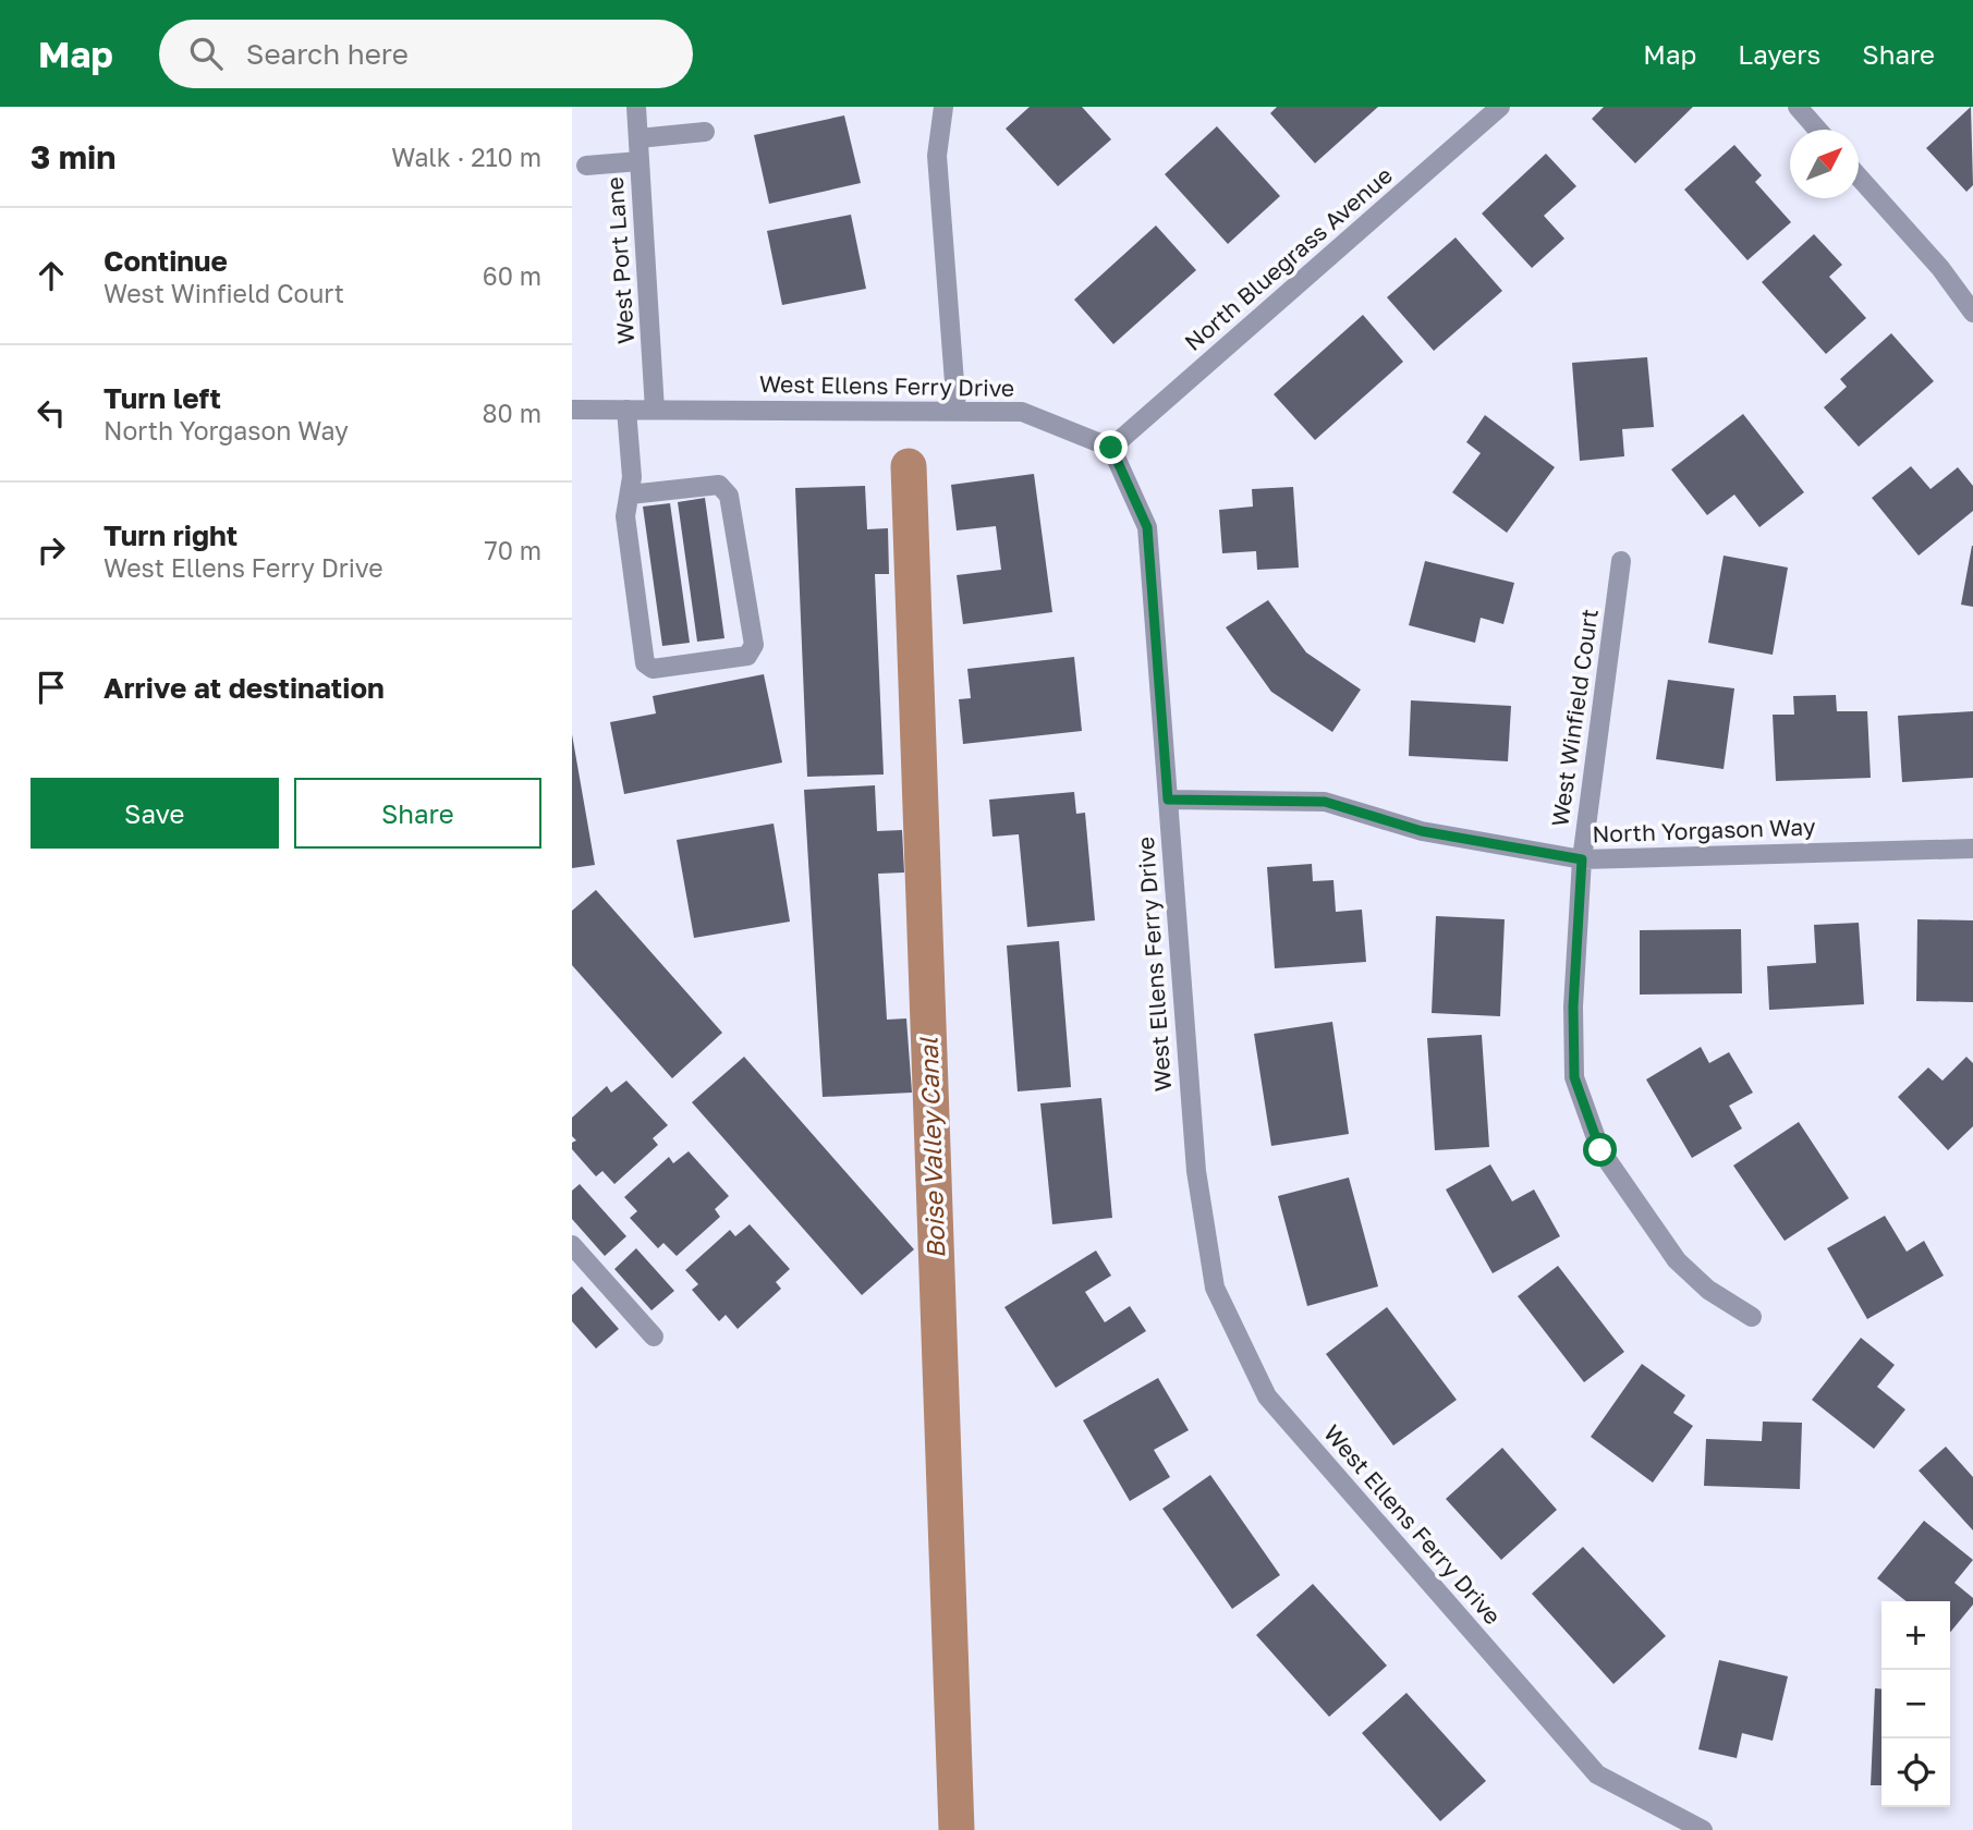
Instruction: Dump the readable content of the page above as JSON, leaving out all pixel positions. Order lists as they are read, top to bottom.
{
  "streets": {
    "street": [
      "North Bluegrass Avenue",
      "West Port Lane",
      "West Ellens Ferry Drive",
      "West Winfield Court",
      "North Yorgason Way"
    ]
  },
  "crossings": [
    ["North Bluegrass Avenue", "West Ellens Ferry Drive"],
    ["West Port Lane", "West Ellens Ferry Drive"],
    ["West Ellens Ferry Drive", "North Yorgason Way"],
    ["West Winfield Court", "North Yorgason Way"]
  ],
  "water": ["Boise Valley Canal"],
  "north": "top right",
  "page": {
    "header": "Map",
    "search": "Search here",
    "nav": ["Map", "Layers", "Share"],
    "heading": ["3 min", "Walk · 210 m"],
    "list": [
      ["Continue", "West Winfield Court", "60 m"],
      ["Turn left", "North Yorgason Way", "80 m"],
      ["Turn right", "West Ellens Ferry Drive", "70 m"],
      "Arrive at destination"
    ],
    "buttons": ["Save", "Share"],
    "map_buttons": ["+", "−"]
  }
}
